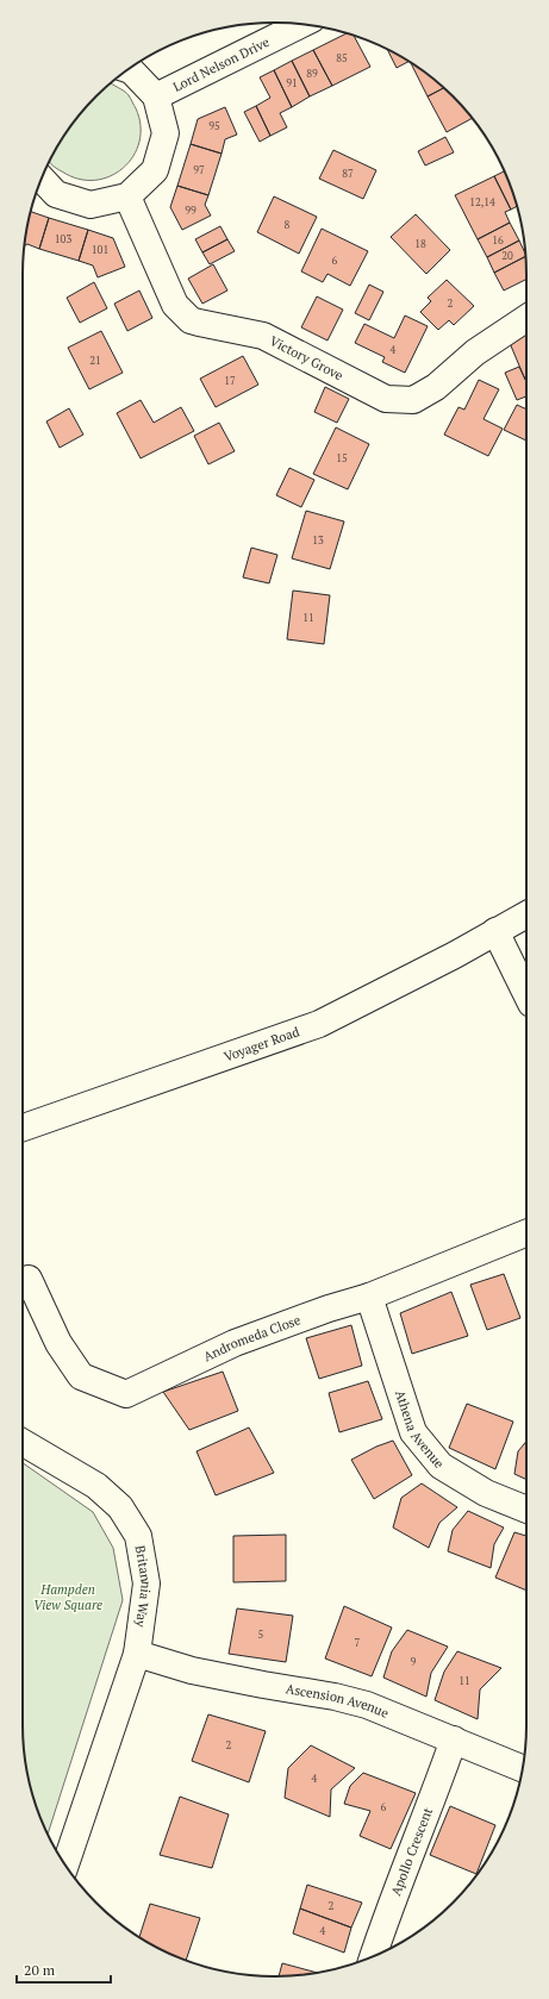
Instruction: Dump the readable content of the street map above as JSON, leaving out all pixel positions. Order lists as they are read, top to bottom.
{
  "streets": {
    "street": [
      "Lord Nelson Drive",
      "Victory Grove",
      "Voyager Road",
      "Andromeda Close",
      "Athena Avenue",
      "Britannia Way",
      "Ascension Avenue",
      "Apollo Crescent"
    ]
  },
  "crossings": [
    ["Andromeda Close", "Athena Avenue"],
    ["Britannia Way", "Ascension Avenue"],
    ["Ascension Avenue", "Apollo Crescent"]
  ],
  "parks": ["Hampden View Square"],
  "house_numbers": [
    "85",
    "89",
    "91",
    "95",
    "97",
    "87",
    "12,14",
    "99",
    "8",
    "103",
    "16",
    "18",
    "101",
    "20",
    "6",
    "2",
    "4",
    "21",
    "17",
    "15",
    "13",
    "11",
    "5",
    "7",
    "9",
    "11",
    "2",
    "4",
    "6",
    "2",
    "4"
  ],
  "scale_bar": "20 m"
}
